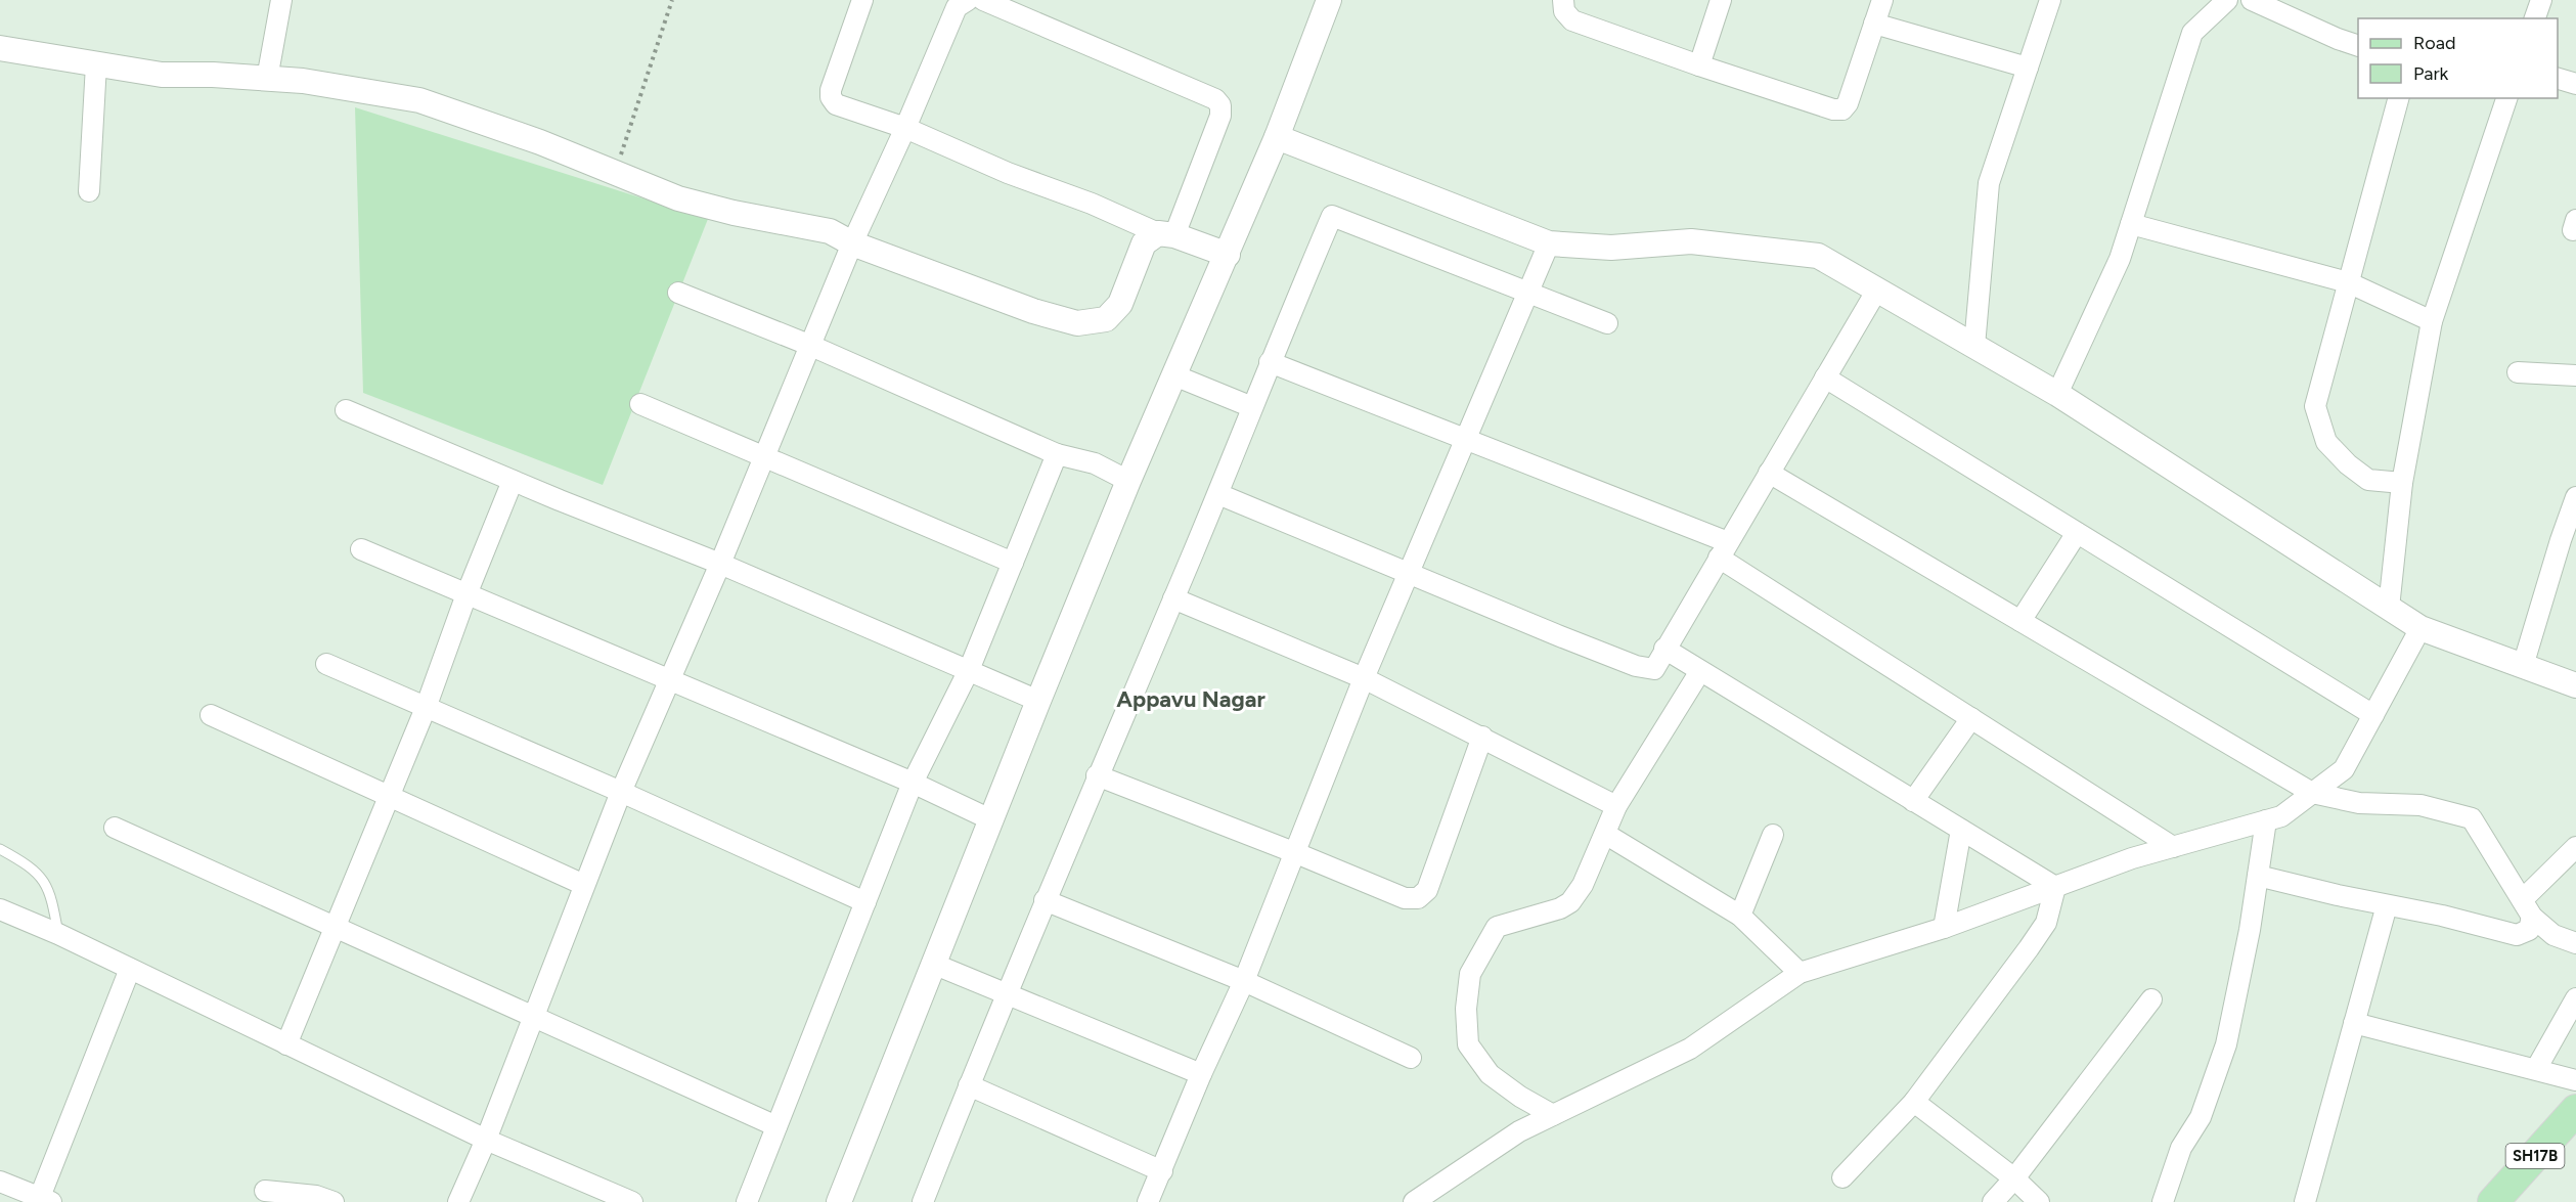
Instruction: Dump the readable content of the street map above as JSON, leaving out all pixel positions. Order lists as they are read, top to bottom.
{
  "streets": {
    "main road": ["SH17B"]
  },
  "districts": ["Appavu Nagar"],
  "legend": ["Road", "Park"]
}
